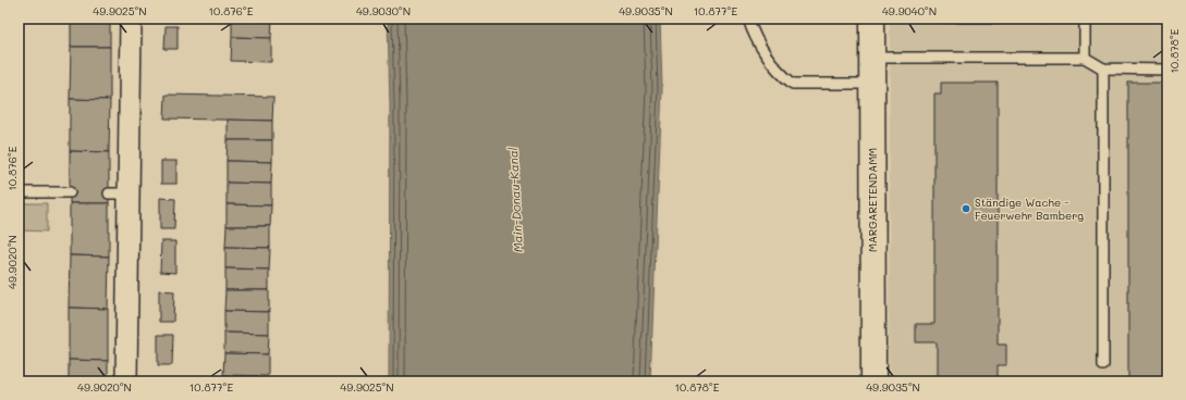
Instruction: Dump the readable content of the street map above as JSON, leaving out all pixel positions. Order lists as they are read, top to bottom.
{
  "streets": {
    "street": ["MARGARETENDAMM"]
  },
  "water": ["Main-Donau-Kanal"],
  "places": ["Ständige Wache - Feuerwehr Bamberg"],
  "coordinates": [
    "49.9025°N",
    "10.876°E",
    "49.9030°N",
    "49.9035°N",
    "10.877°E",
    "49.9040°N",
    "10.878°E",
    "49.9020°N"
  ]
}
